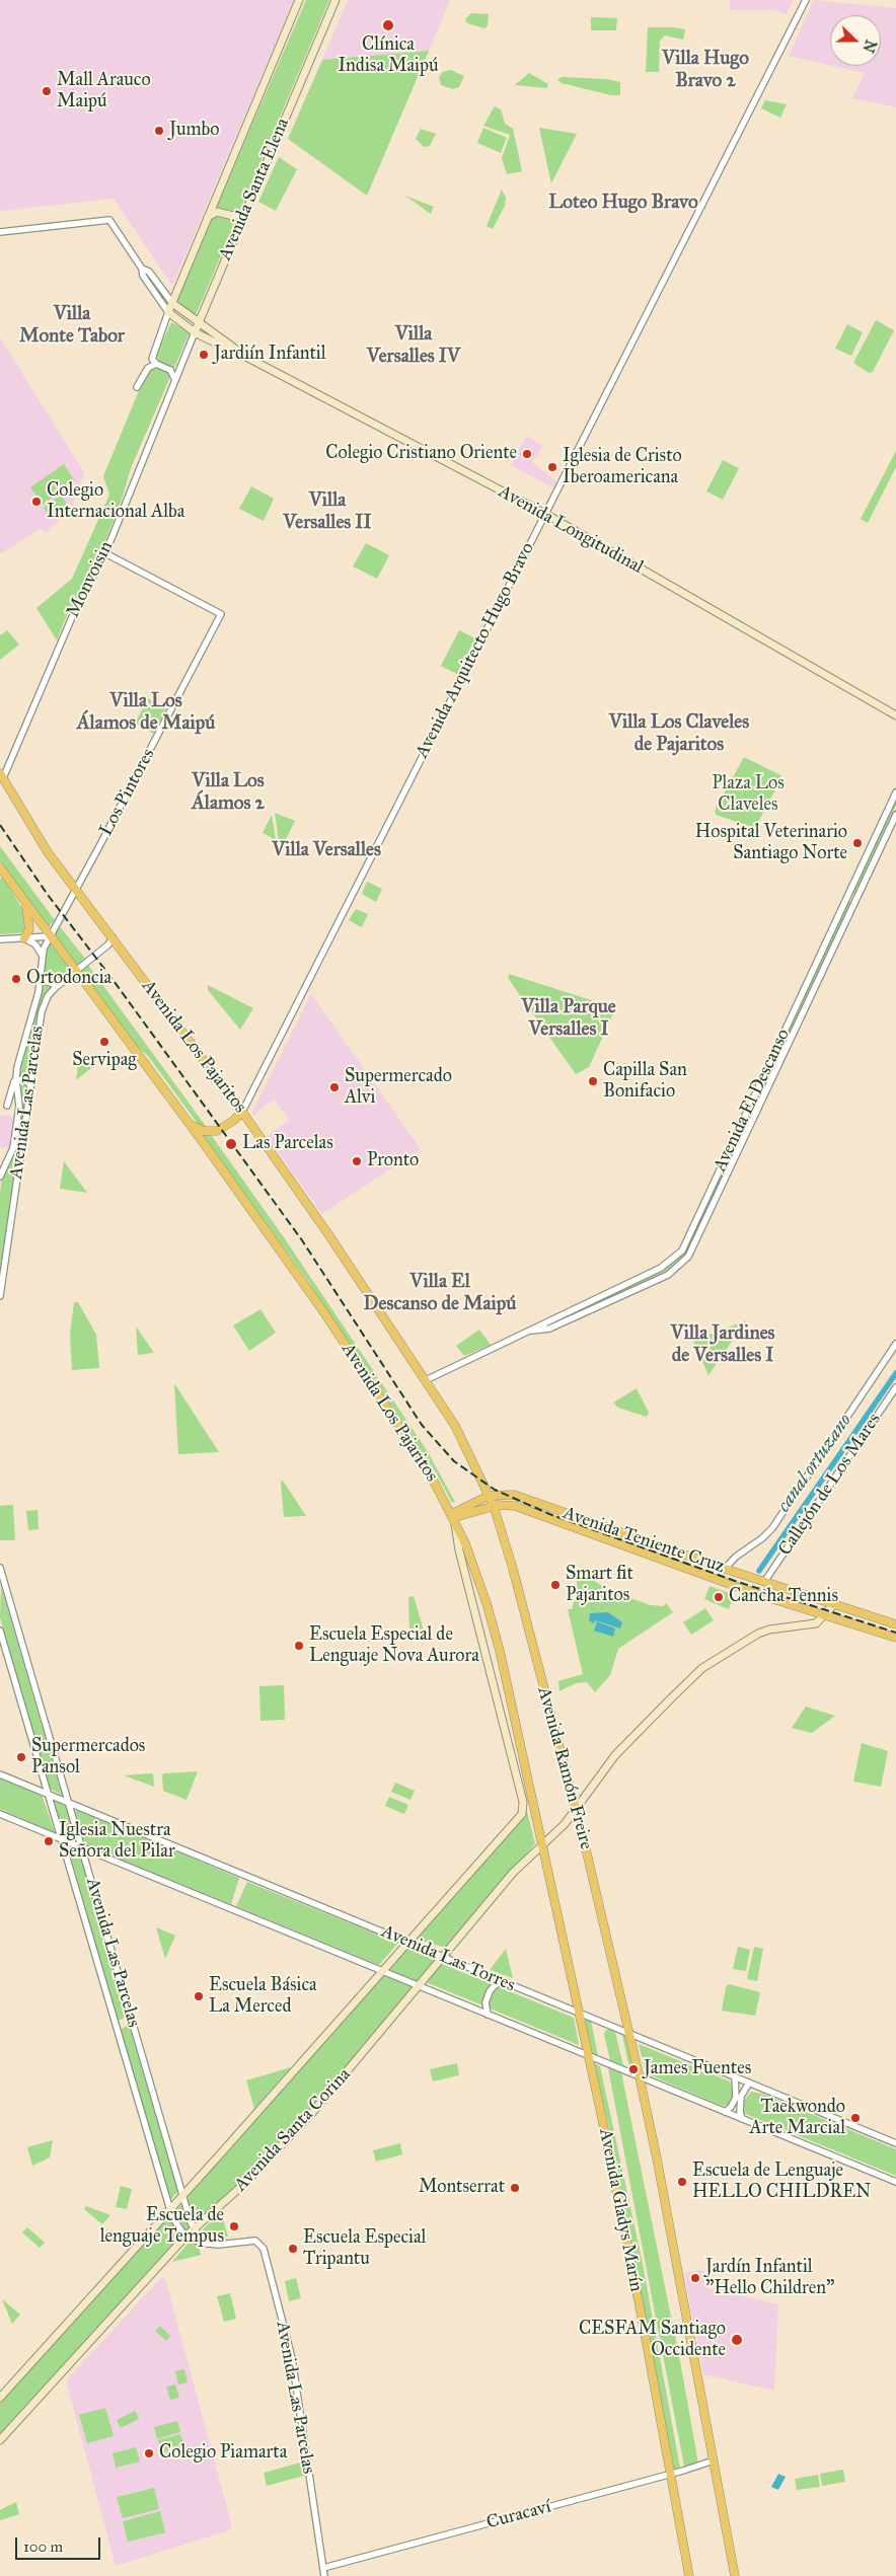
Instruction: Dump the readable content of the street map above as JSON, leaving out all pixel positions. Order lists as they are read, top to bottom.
{
  "streets": {
    "main road": [
      "Avenida Santa Elena",
      "Avenida Longitudinal",
      "Avenida Los Pajaritos",
      "Avenida Teniente Cruz",
      "Avenida Ramón Freire",
      "Avenida Santa Corina",
      "Avenida Gladys Marín"
    ],
    "street": [
      "Monvoisin",
      "Avenida Arquitecto Hugo Bravo",
      "Los Pintores",
      "Avenida El Descanso",
      "Avenida Las Parcelas",
      "Callejón de Los Mares",
      "Avenida Las Torres",
      "Curacaví"
    ]
  },
  "crossings": [
    ["Avenida Santa Elena", "Avenida Longitudinal"],
    ["Avenida Santa Elena", "Monvoisin"],
    ["Avenida Longitudinal", "Avenida Arquitecto Hugo Bravo"],
    ["Monvoisin", "Los Pintores"],
    ["Monvoisin", "Avenida Los Pajaritos"],
    ["Avenida Arquitecto Hugo Bravo", "Avenida Los Pajaritos"],
    ["Los Pintores", "Avenida Los Pajaritos"],
    ["Los Pintores", "Avenida Las Parcelas"],
    ["Avenida Los Pajaritos", "Avenida El Descanso"],
    ["Avenida Los Pajaritos", "Avenida Las Parcelas"],
    ["Avenida Los Pajaritos", "Avenida Teniente Cruz"],
    ["Avenida Los Pajaritos", "Avenida Ramón Freire"],
    ["Avenida Los Pajaritos", "Avenida Santa Corina"],
    ["Avenida Los Pajaritos", "Avenida Gladys Marín"],
    ["Avenida Las Parcelas", "Avenida Las Torres"],
    ["Avenida Las Parcelas", "Avenida Santa Corina"],
    ["Avenida Las Parcelas", "Curacaví"],
    ["Callejón de Los Mares", "Avenida Teniente Cruz"],
    ["Avenida Teniente Cruz", "Avenida Ramón Freire"],
    ["Avenida Teniente Cruz", "Avenida Santa Corina"],
    ["Avenida Ramón Freire", "Avenida Las Torres"],
    ["Avenida Ramón Freire", "Avenida Santa Corina"],
    ["Avenida Las Torres", "Avenida Santa Corina"],
    ["Avenida Las Torres", "Avenida Gladys Marín"],
    ["Avenida Santa Corina", "Avenida Gladys Marín"],
    ["Avenida Gladys Marín", "Curacaví"]
  ],
  "districts": [
    "Villa Hugo Bravo 2",
    "Loteo Hugo Bravo",
    "Villa Monte Tabor",
    "Villa Versalles IV",
    "Villa Versalles II",
    "Villa Los Álamos de Maipú",
    "Villa Los Claveles de Pajaritos",
    "Villa Los Álamos 2",
    "Villa Versalles",
    "Villa Parque Versalles I",
    "Villa El Descanso de Maipú",
    "Villa Jardines de Versalles I"
  ],
  "water": ["canal ortuzano"],
  "parks": ["Plaza Los Claveles"],
  "places": [
    "Clínica Indisa Maipú",
    "Mall Arauco Maipú",
    "Jumbo",
    "Jardiín Infantil",
    "Colegio Cristiano Oriente",
    "Iglesia de Cristo Iberoamericana",
    "Colegio Internacional Alba",
    "Hospital Veterinario Santiago Norte",
    "Ortodoncia",
    "Servipag",
    "Capilla San Bonifacio",
    "Supermercado Alvi",
    "Las Parcelas",
    "Pronto",
    "Smart fit Pajaritos",
    "Cancha Tennis",
    "Escuela Especial de Lenguaje Nova Aurora",
    "Supermercados Pansol",
    "Iglesia Nuestra Señora del Pilar",
    "Escuela Básica La Merced",
    "James Fuentes",
    "Taekwondo Arte Marcial",
    "Escuela de Lenguaje HELLO CHILDREN",
    "Montserrat",
    "Escuela de lenguaje Tempus",
    "Escuela Especial Tripantu",
    "Jardín Infantil \"Hello Children\"",
    "CESFAM Santiago Occidente",
    "Colegio Piamarta"
  ],
  "scale_bar": "100 m",
  "north": "right"
}
